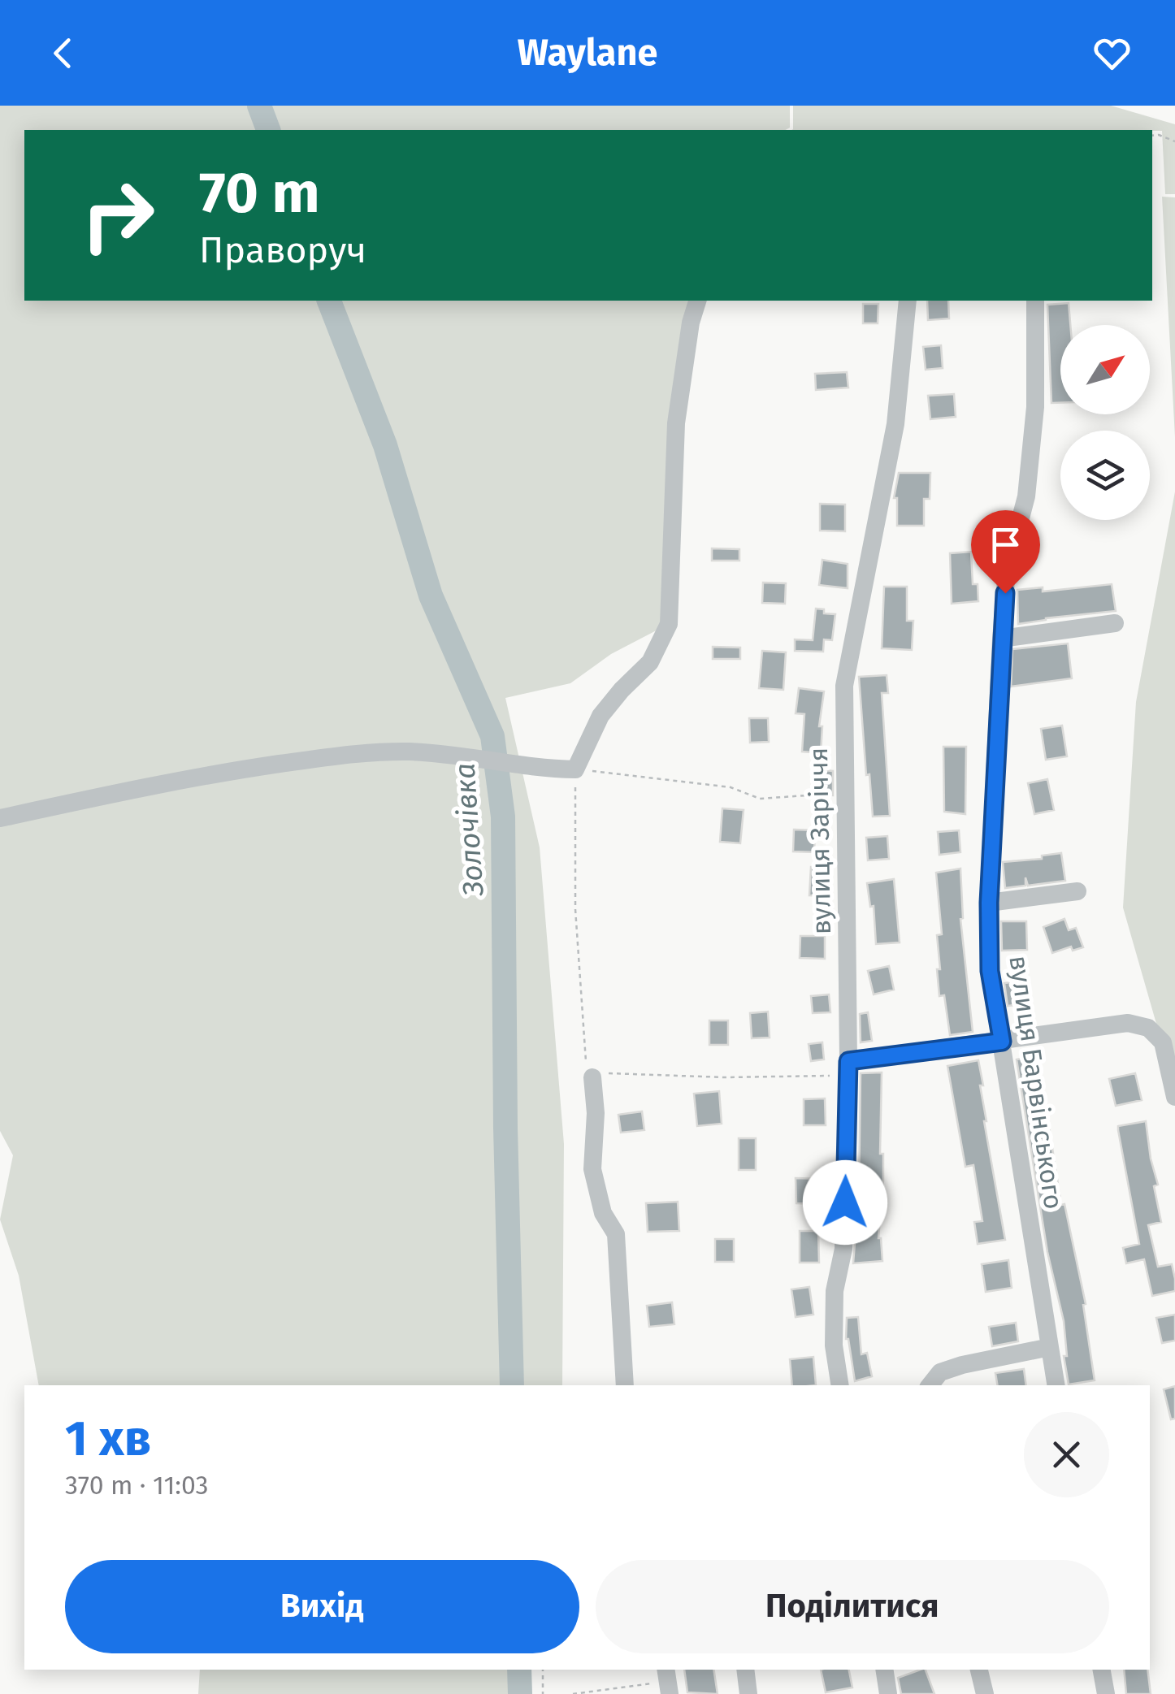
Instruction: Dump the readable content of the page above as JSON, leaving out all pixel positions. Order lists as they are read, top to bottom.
{
  "streets": {
    "street": ["вулиця Заріччя", "вулиця Барвінського"]
  },
  "water": ["Золочівка"],
  "north": "top right",
  "page": {
    "header": "Waylane",
    "turn": ["70 m", "Праворуч"],
    "heading": ["1 хв", "370 m · 11:03"],
    "buttons": ["Вихід", "Поділитися"]
  }
}
